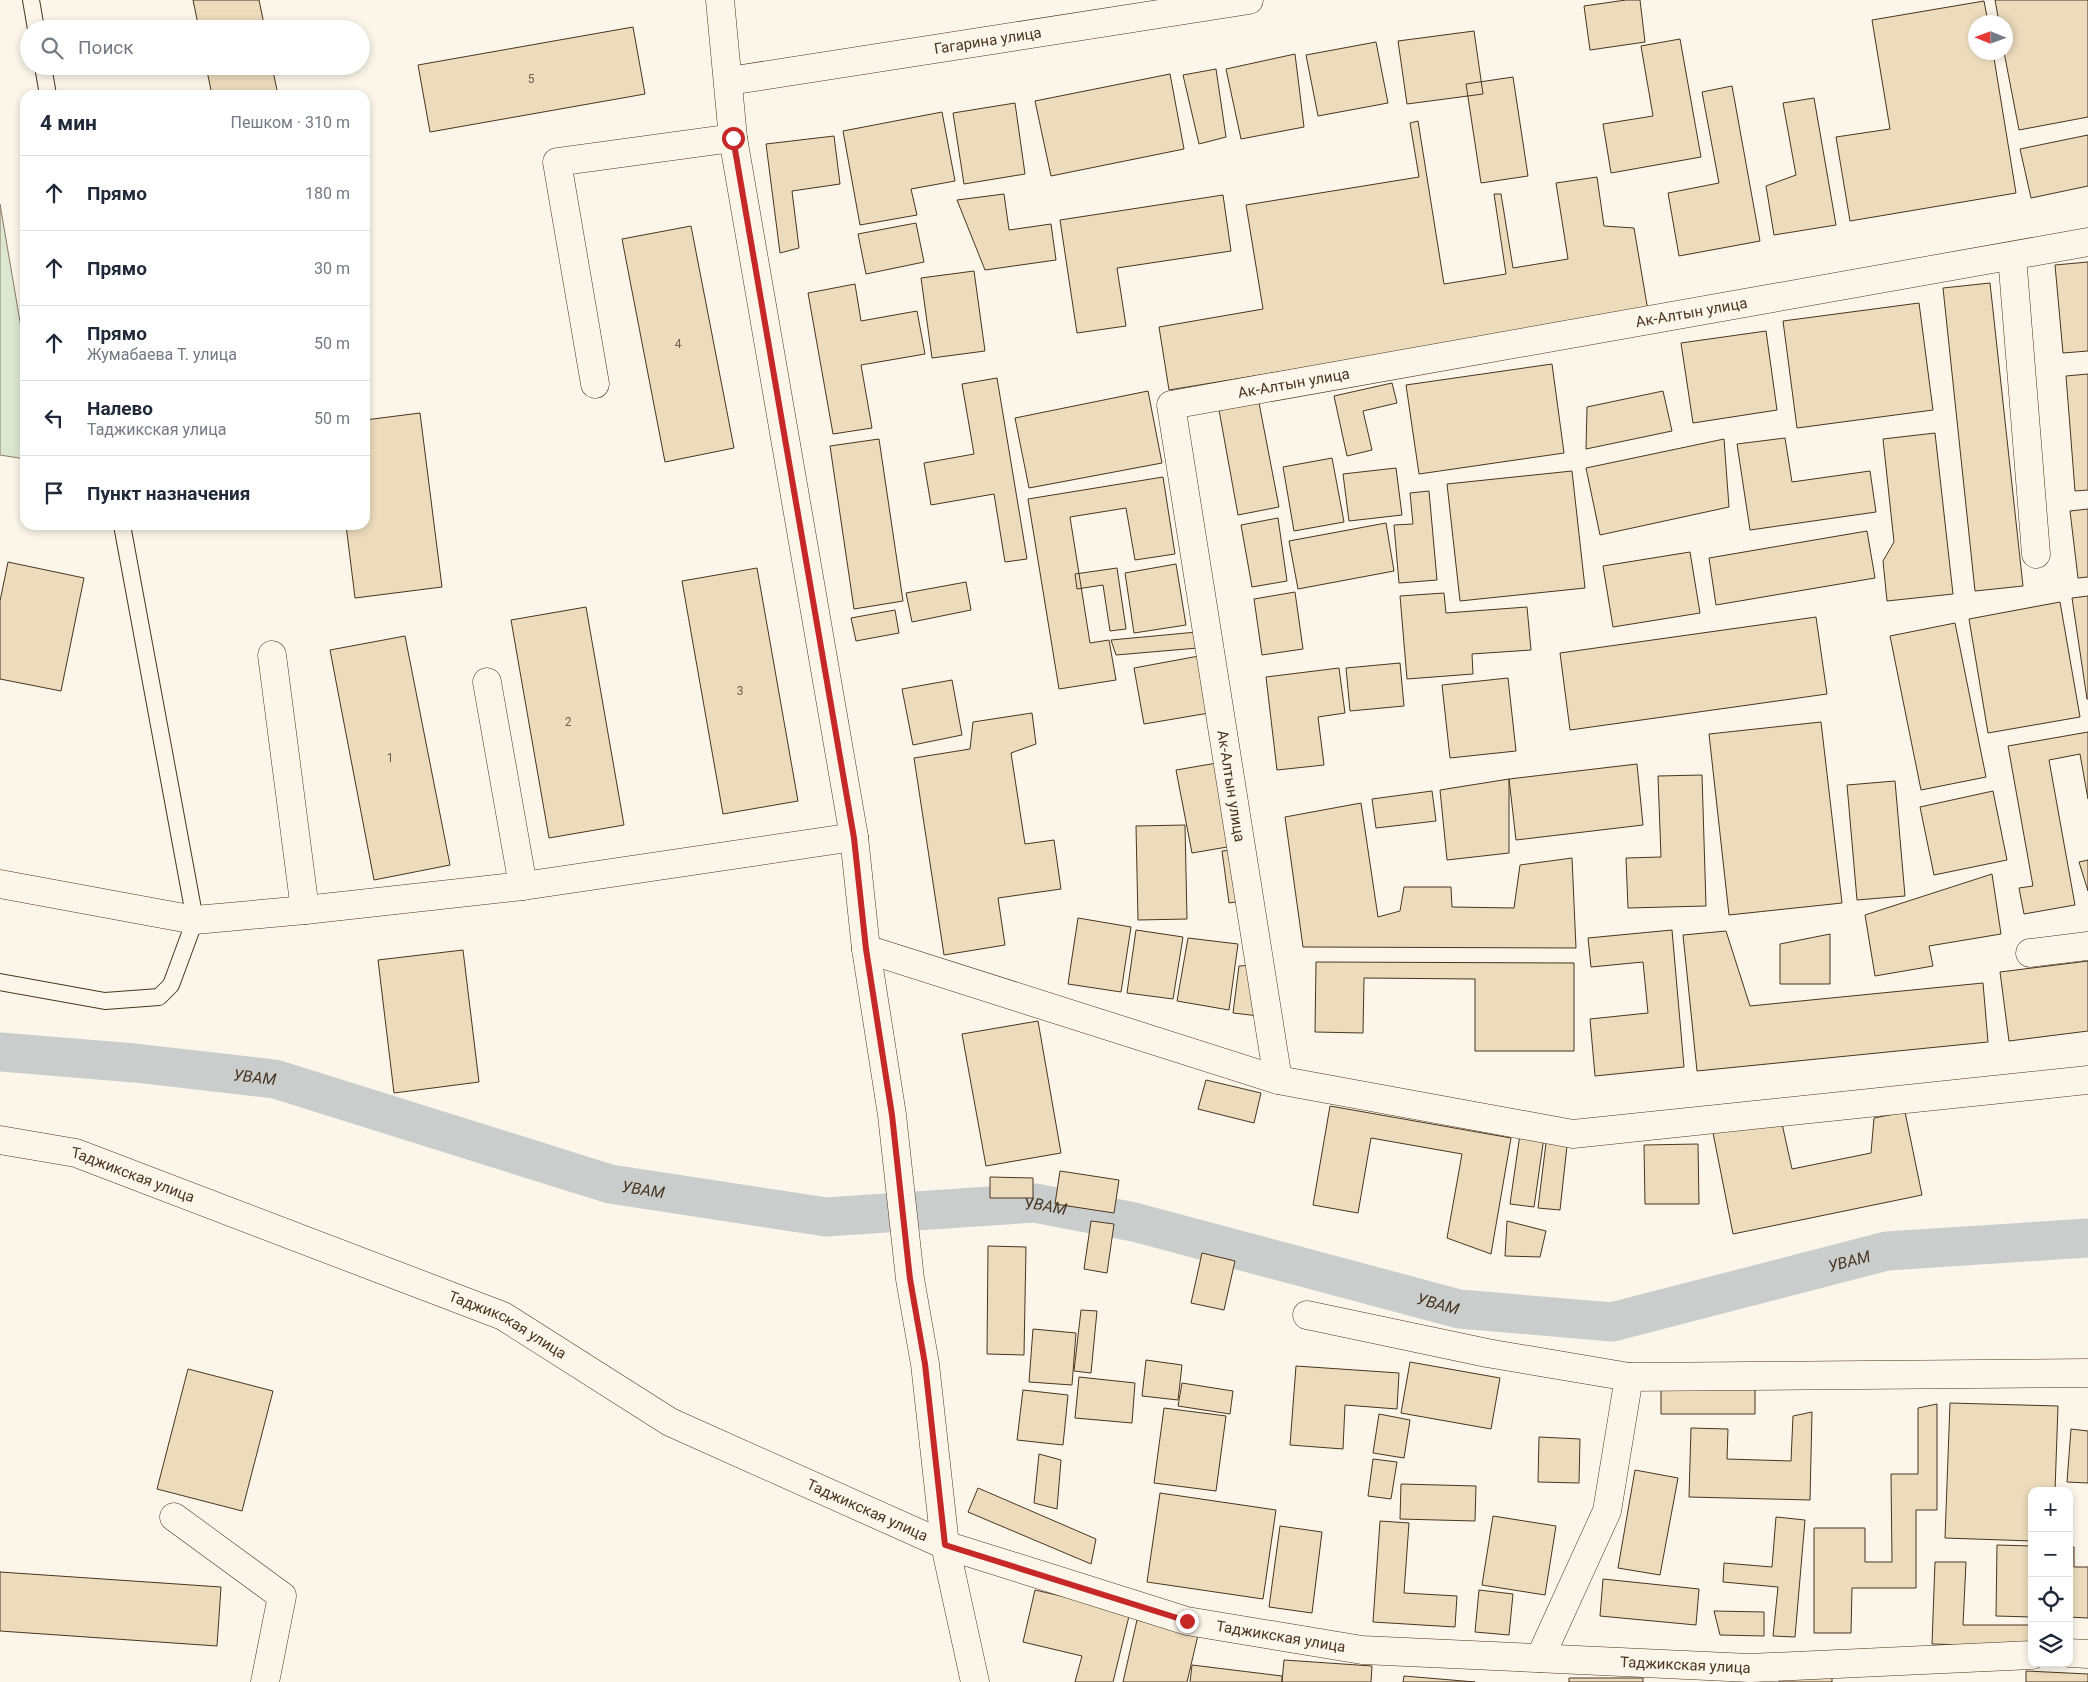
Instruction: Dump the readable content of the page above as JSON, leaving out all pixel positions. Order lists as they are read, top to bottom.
{
  "streets": {
    "street": ["Гагарина улица", "Ак-Алтын улица", "Таджикская улица"]
  },
  "water": ["УВАМ"],
  "house_numbers": [
    "5",
    "4",
    "3",
    "2",
    "1"
  ],
  "north": "left",
  "page": {
    "search": "Поиск",
    "heading": ["4 мин", "Пешком · 310 m"],
    "list": [
      ["Прямо", "180 m"],
      ["Прямо", "30 m"],
      ["Прямо", "Жумабаева Т. улица", "50 m"],
      ["Налево", "Таджикская улица", "50 m"],
      "Пункт назначения"
    ],
    "map_buttons": ["+", "−"]
  }
}
